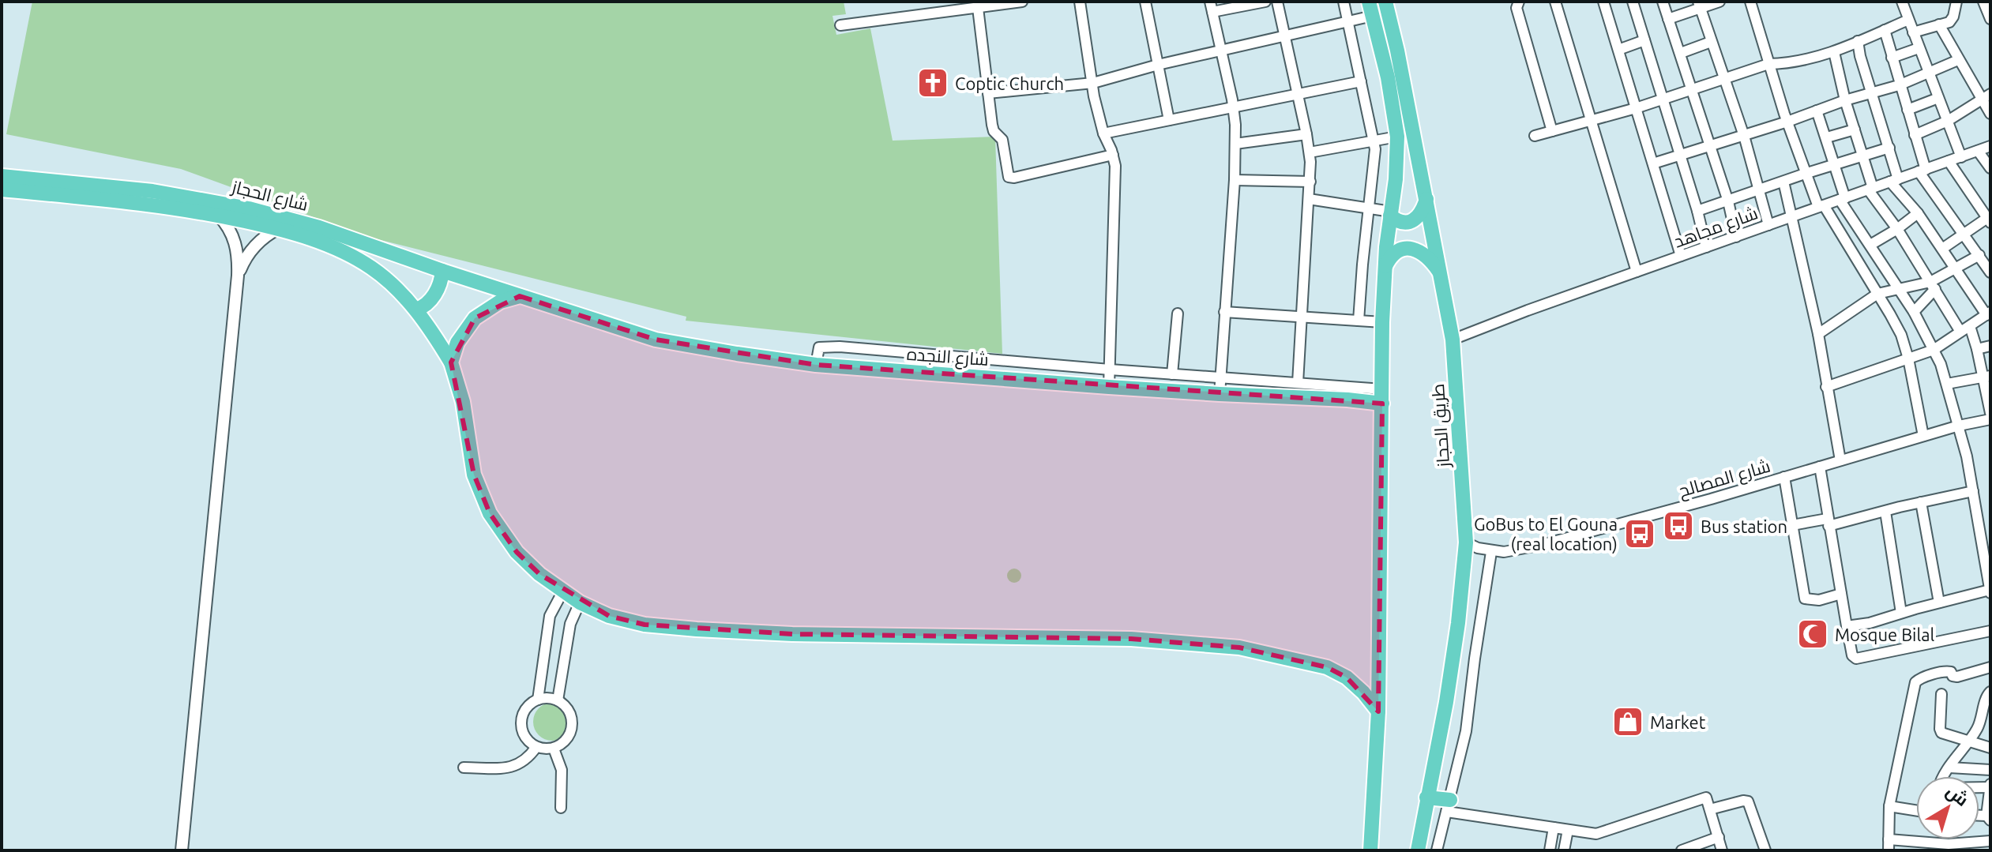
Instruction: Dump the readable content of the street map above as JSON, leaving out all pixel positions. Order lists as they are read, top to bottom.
{
  "streets": {
    "main road": ["شارع الحجاز", "شارع النجده", "طريق الحجاز"],
    "street": ["شارع مجاهد", "شارع المصالح"]
  },
  "crossings": [
    ["شارع الحجاز", "شارع النجده"],
    ["شارع مجاهد", "طريق الحجاز"],
    ["طريق الحجاز", "شارع المصالح"]
  ],
  "places": {
    "church": ["Coptic Church"],
    "bus stop": ["Bus station", "GoBus to El Gouna (real location)"],
    "mosque": ["Mosque Bilal"],
    "shop": ["Market"]
  },
  "north": "top right"
}
